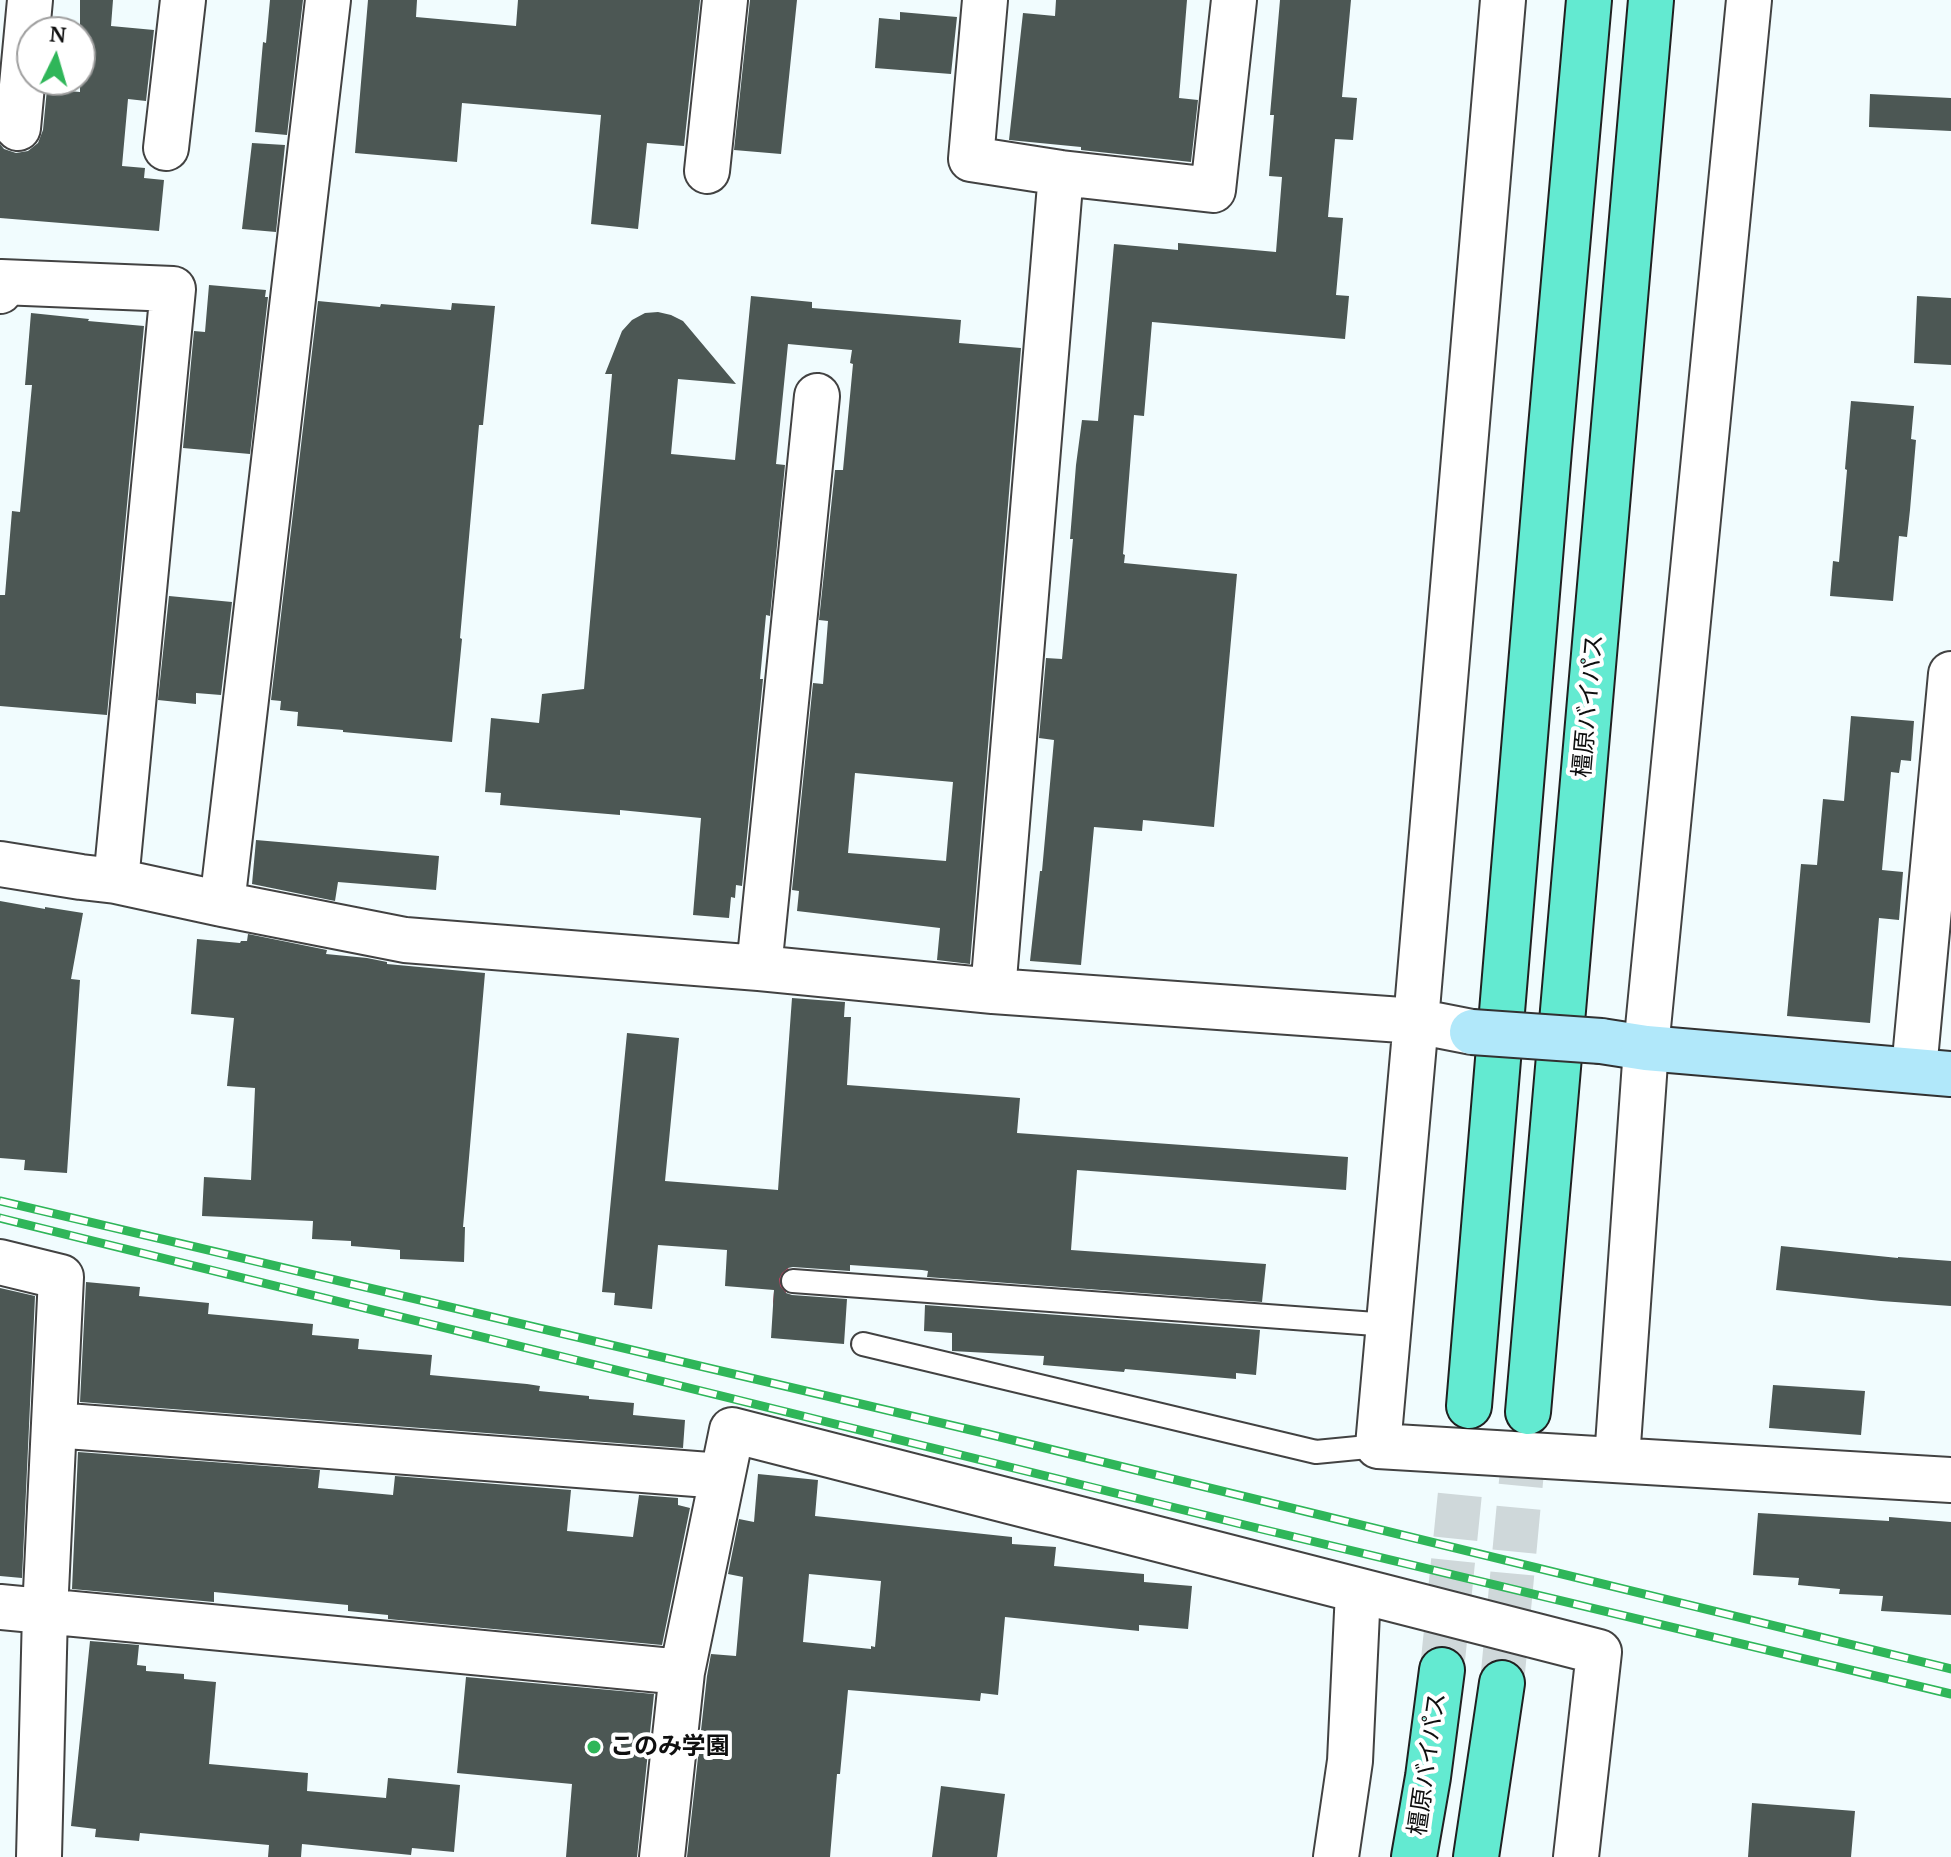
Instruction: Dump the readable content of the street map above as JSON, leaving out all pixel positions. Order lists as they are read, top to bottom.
{
  "streets": {
    "highway": ["橿原バイパス"]
  },
  "places": ["このみ学園"],
  "north": "top"
}
